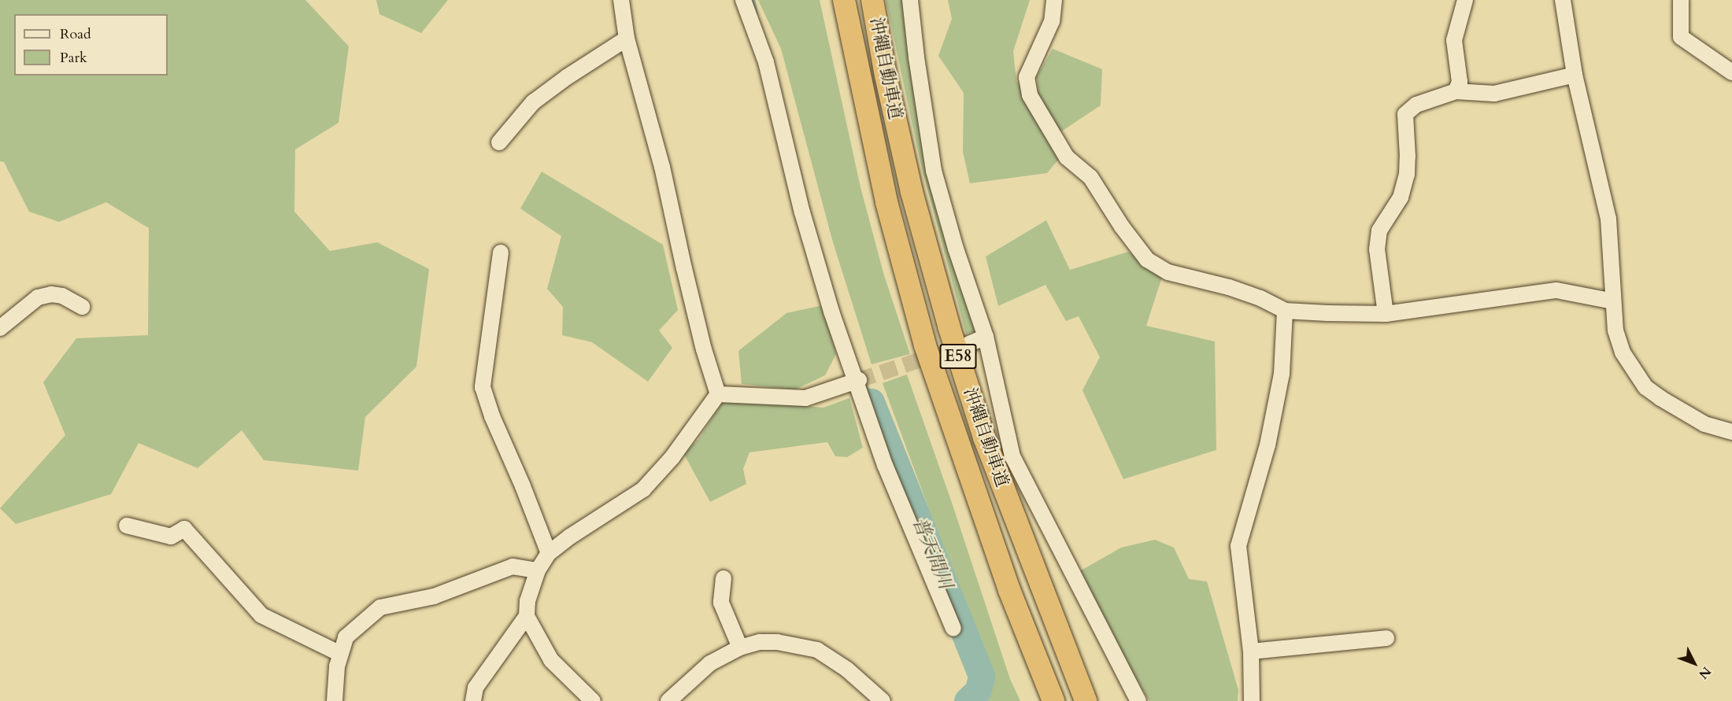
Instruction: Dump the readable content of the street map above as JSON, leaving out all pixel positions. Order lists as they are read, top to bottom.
{
  "streets": {
    "highway": ["沖縄自動車道", "E58"]
  },
  "water": ["普天間川"],
  "legend": ["Road", "Park"],
  "north": "bottom right"
}
